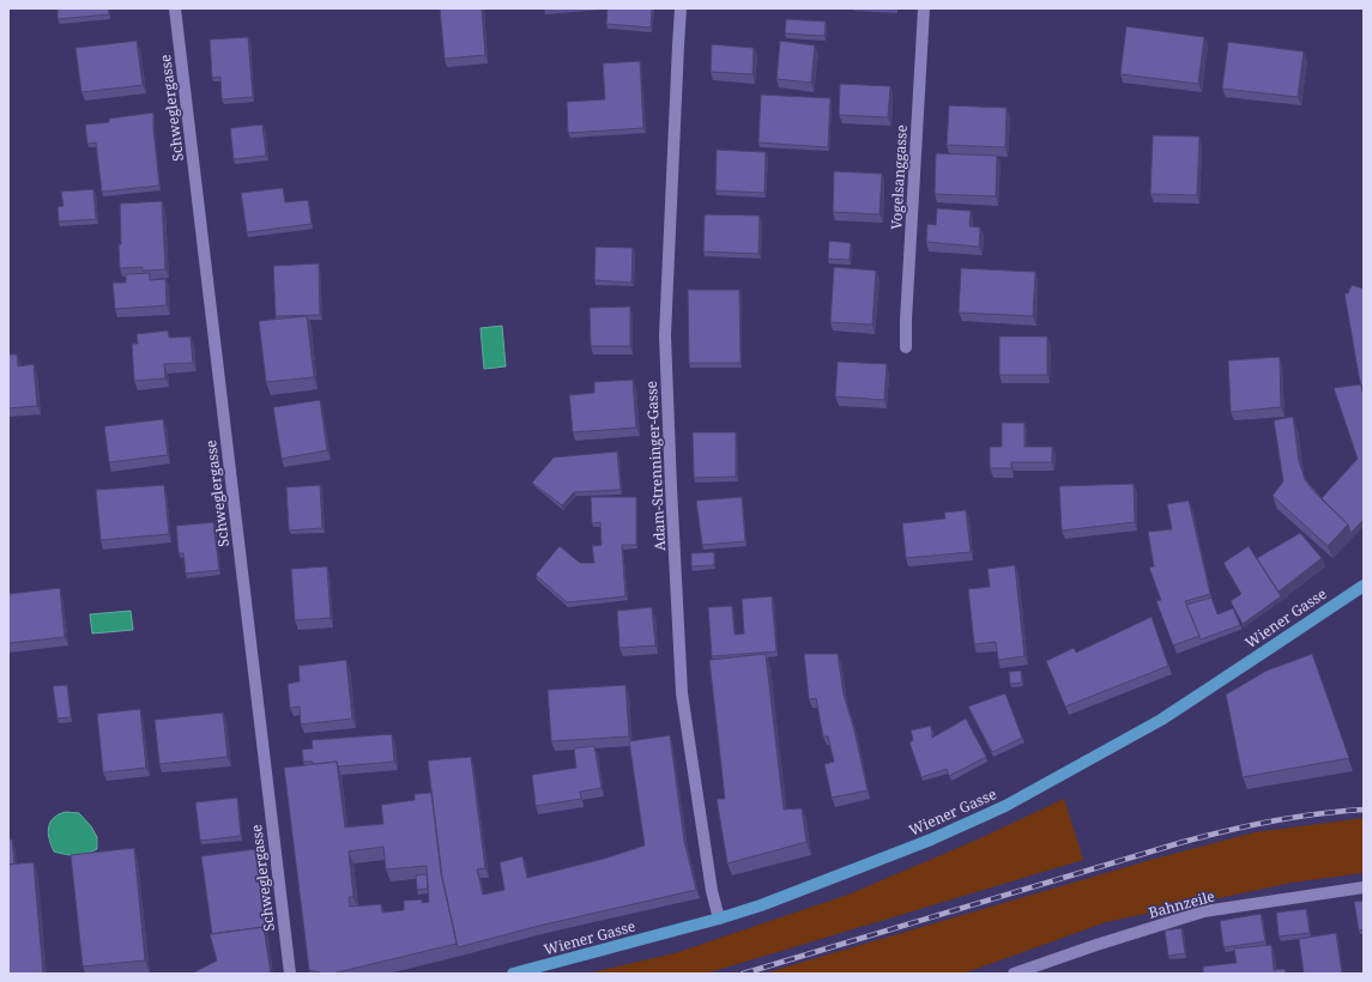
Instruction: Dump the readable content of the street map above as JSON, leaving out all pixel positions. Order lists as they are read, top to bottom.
{
  "streets": {
    "main road": ["Wiener Gasse"],
    "street": [
      "Schweglergasse",
      "Vogelsanggasse",
      "Adam-Strenninger-Gasse",
      "Bahnzeile"
    ]
  },
  "crossings": [
    ["Adam-Strenninger-Gasse", "Wiener Gasse"]
  ]
}
